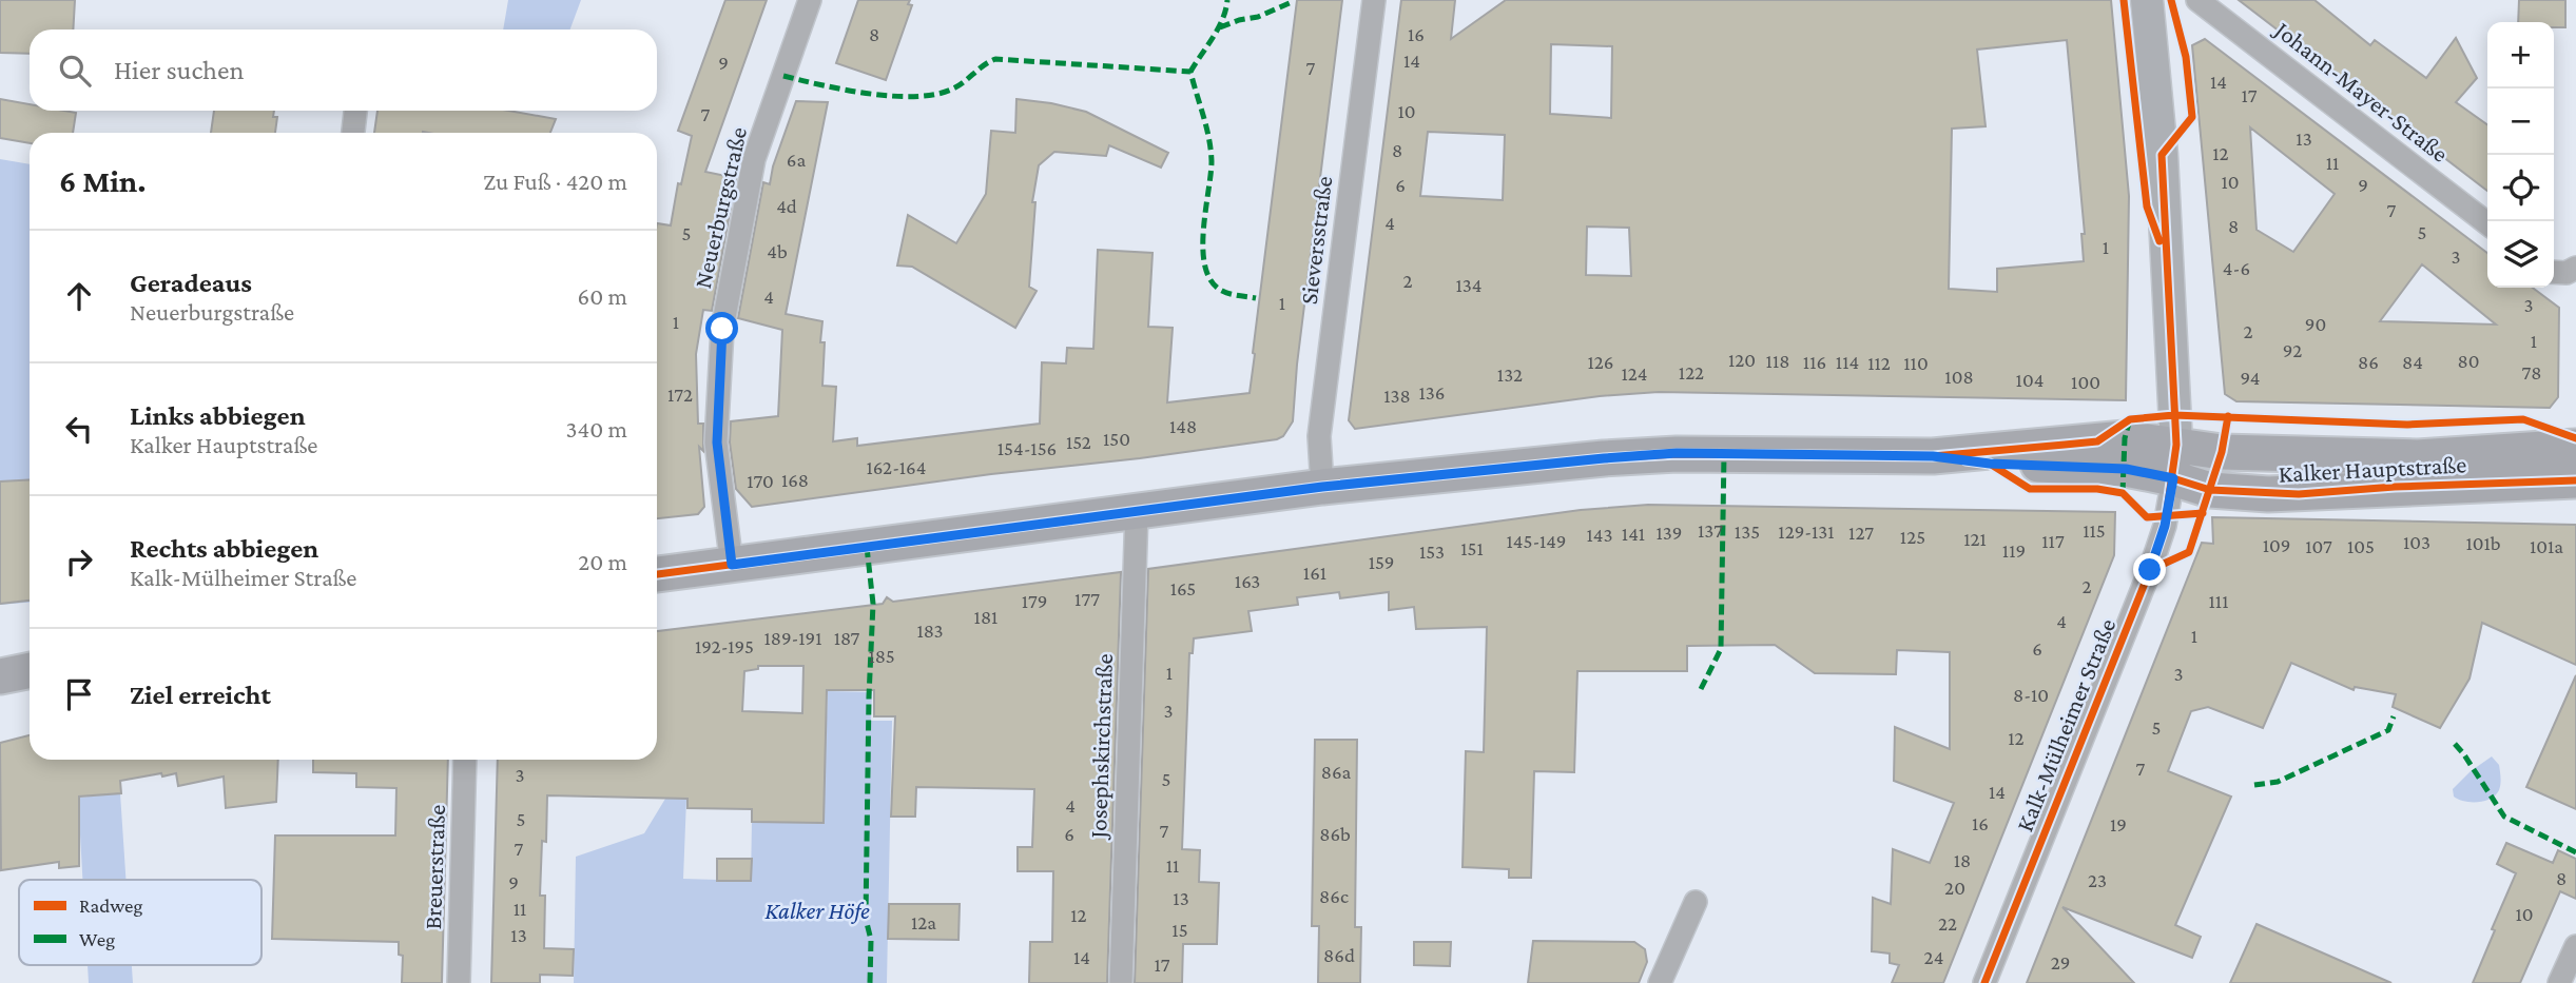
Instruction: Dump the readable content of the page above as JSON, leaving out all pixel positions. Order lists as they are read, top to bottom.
{
  "streets": {
    "main road": ["Kalker Hauptstraße"],
    "street": [
      "Johann-Mayer-Straße",
      "Neuerburgstraße",
      "Sieversstraße",
      "Kalk-Mülheimer Straße",
      "Josephskirchstraße",
      "Breuerstraße"
    ]
  },
  "crossings": [
    ["Neuerburgstraße", "Kalker Hauptstraße"],
    ["Sieversstraße", "Kalker Hauptstraße"],
    ["Kalker Hauptstraße", "Kalk-Mülheimer Straße"],
    ["Kalker Hauptstraße", "Josephskirchstraße"]
  ],
  "parks": ["Kalker Höfe"],
  "house_numbers": [
    "8",
    "16",
    "14",
    "9",
    "7",
    "14",
    "17",
    "10",
    "7",
    "13",
    "8",
    "12",
    "6a",
    "11",
    "10",
    "6",
    "9",
    "4d",
    "7",
    "4",
    "8",
    "5",
    "5",
    "1",
    "4b",
    "3",
    "4-6",
    "2",
    "134",
    "4",
    "1",
    "3",
    "1",
    "90",
    "2",
    "1",
    "92",
    "120",
    "118",
    "80",
    "126",
    "116",
    "114",
    "86",
    "84",
    "112",
    "110",
    "122",
    "78",
    "124",
    "132",
    "108",
    "94",
    "104",
    "100",
    "136",
    "172",
    "138",
    "148",
    "150",
    "152",
    "154-156",
    "162-164",
    "168",
    "170",
    "137",
    "115",
    "135",
    "129-131",
    "139",
    "127",
    "141",
    "143",
    "125",
    "121",
    "145-149",
    "117",
    "103",
    "101b",
    "109",
    "107",
    "105",
    "101a",
    "151",
    "119",
    "153",
    "159",
    "161",
    "163",
    "2",
    "165",
    "177",
    "179",
    "111",
    "181",
    "4",
    "183",
    "1",
    "189-191",
    "187",
    "192-195",
    "6",
    "185",
    "1",
    "3",
    "8-10",
    "3",
    "5",
    "12",
    "7",
    "86a",
    "3",
    "5",
    "14",
    "4",
    "5",
    "16",
    "19",
    "7",
    "6",
    "86b",
    "7",
    "18",
    "11",
    "8",
    "23",
    "9",
    "20",
    "86c",
    "13",
    "11",
    "10",
    "12",
    "12a",
    "22",
    "15",
    "13",
    "86d",
    "14",
    "24",
    "29",
    "17"
  ],
  "legend": ["Radweg", "Weg"],
  "page": {
    "map_buttons": ["+", "−"],
    "search": "Hier suchen",
    "heading": ["6 Min.", "Zu Fuß · 420 m"],
    "list": [
      ["Geradeaus", "Neuerburgstraße", "60 m"],
      ["Links abbiegen", "Kalker Hauptstraße", "340 m"],
      ["Rechts abbiegen", "Kalk-Mülheimer Straße", "20 m"],
      "Ziel erreicht"
    ]
  }
}
